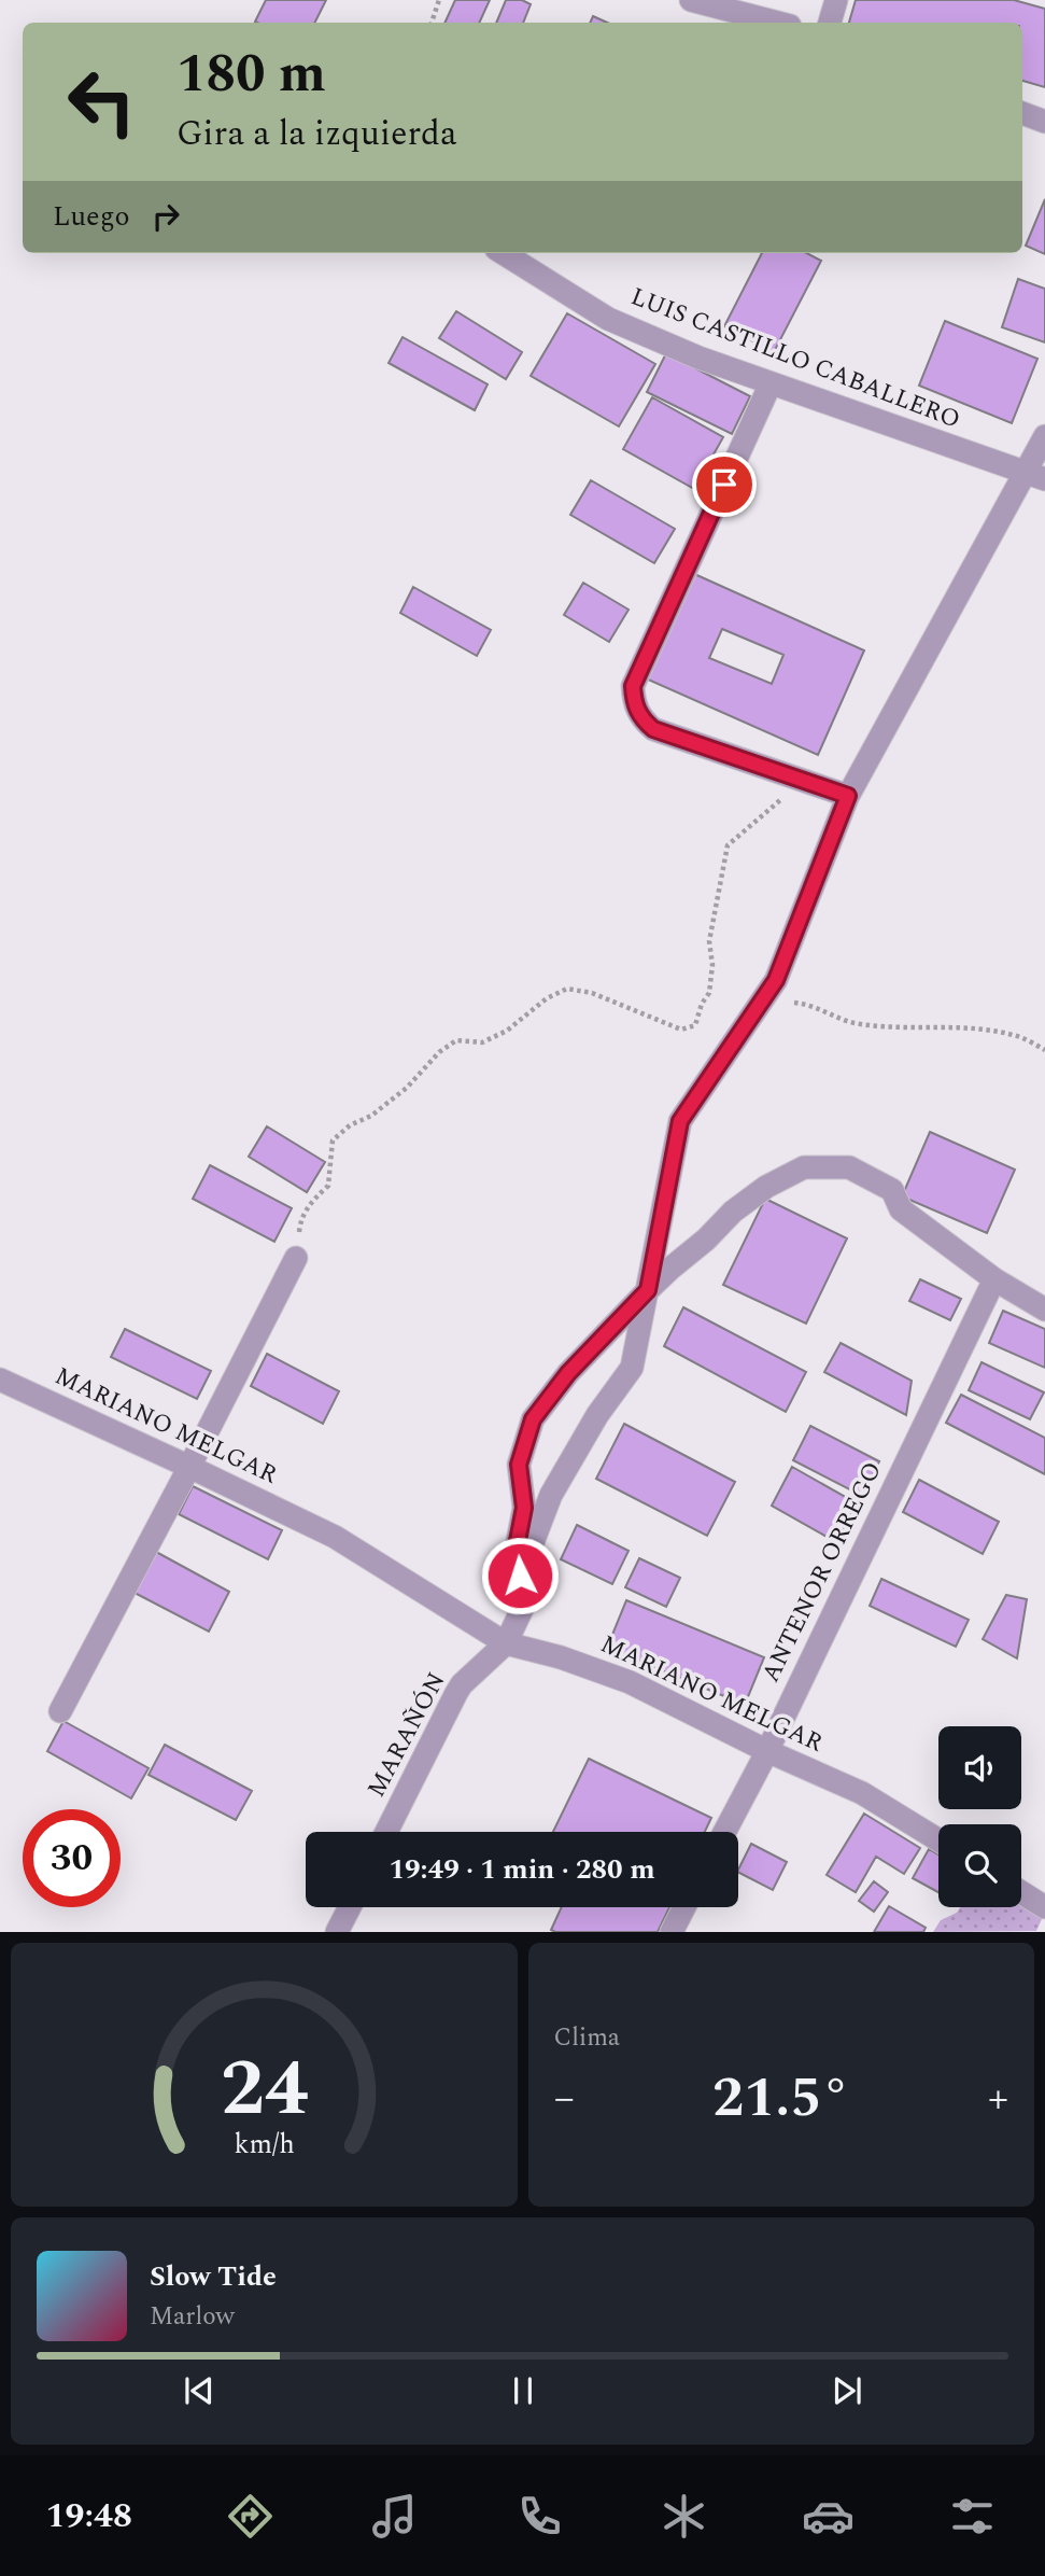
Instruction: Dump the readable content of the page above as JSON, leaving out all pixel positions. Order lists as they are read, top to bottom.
{
  "streets": {
    "street": [
      "LUIS CASTILLO CABALLERO",
      "MARIANO MELGAR",
      "ANTENOR ORREGO",
      "MARAÑÓN"
    ]
  },
  "crossings": [
    ["LUIS CASTILLO CABALLERO", "MARAÑÓN"],
    ["MARIANO MELGAR", "ANTENOR ORREGO"],
    ["MARIANO MELGAR", "MARAÑÓN"]
  ],
  "page": {
    "turn": ["180 m", "Gira a la izquierda"],
    "then": "Luego",
    "limit": "30",
    "trip": "19:49 · 1 min · 280 m",
    "tile": "Clima",
    "heat": ["−", "21.5°", "+"],
    "song": ["Slow Tide", "Marlow"],
    "tabs": "19:48",
    "gauge": ["24", "km/h"]
  }
}
